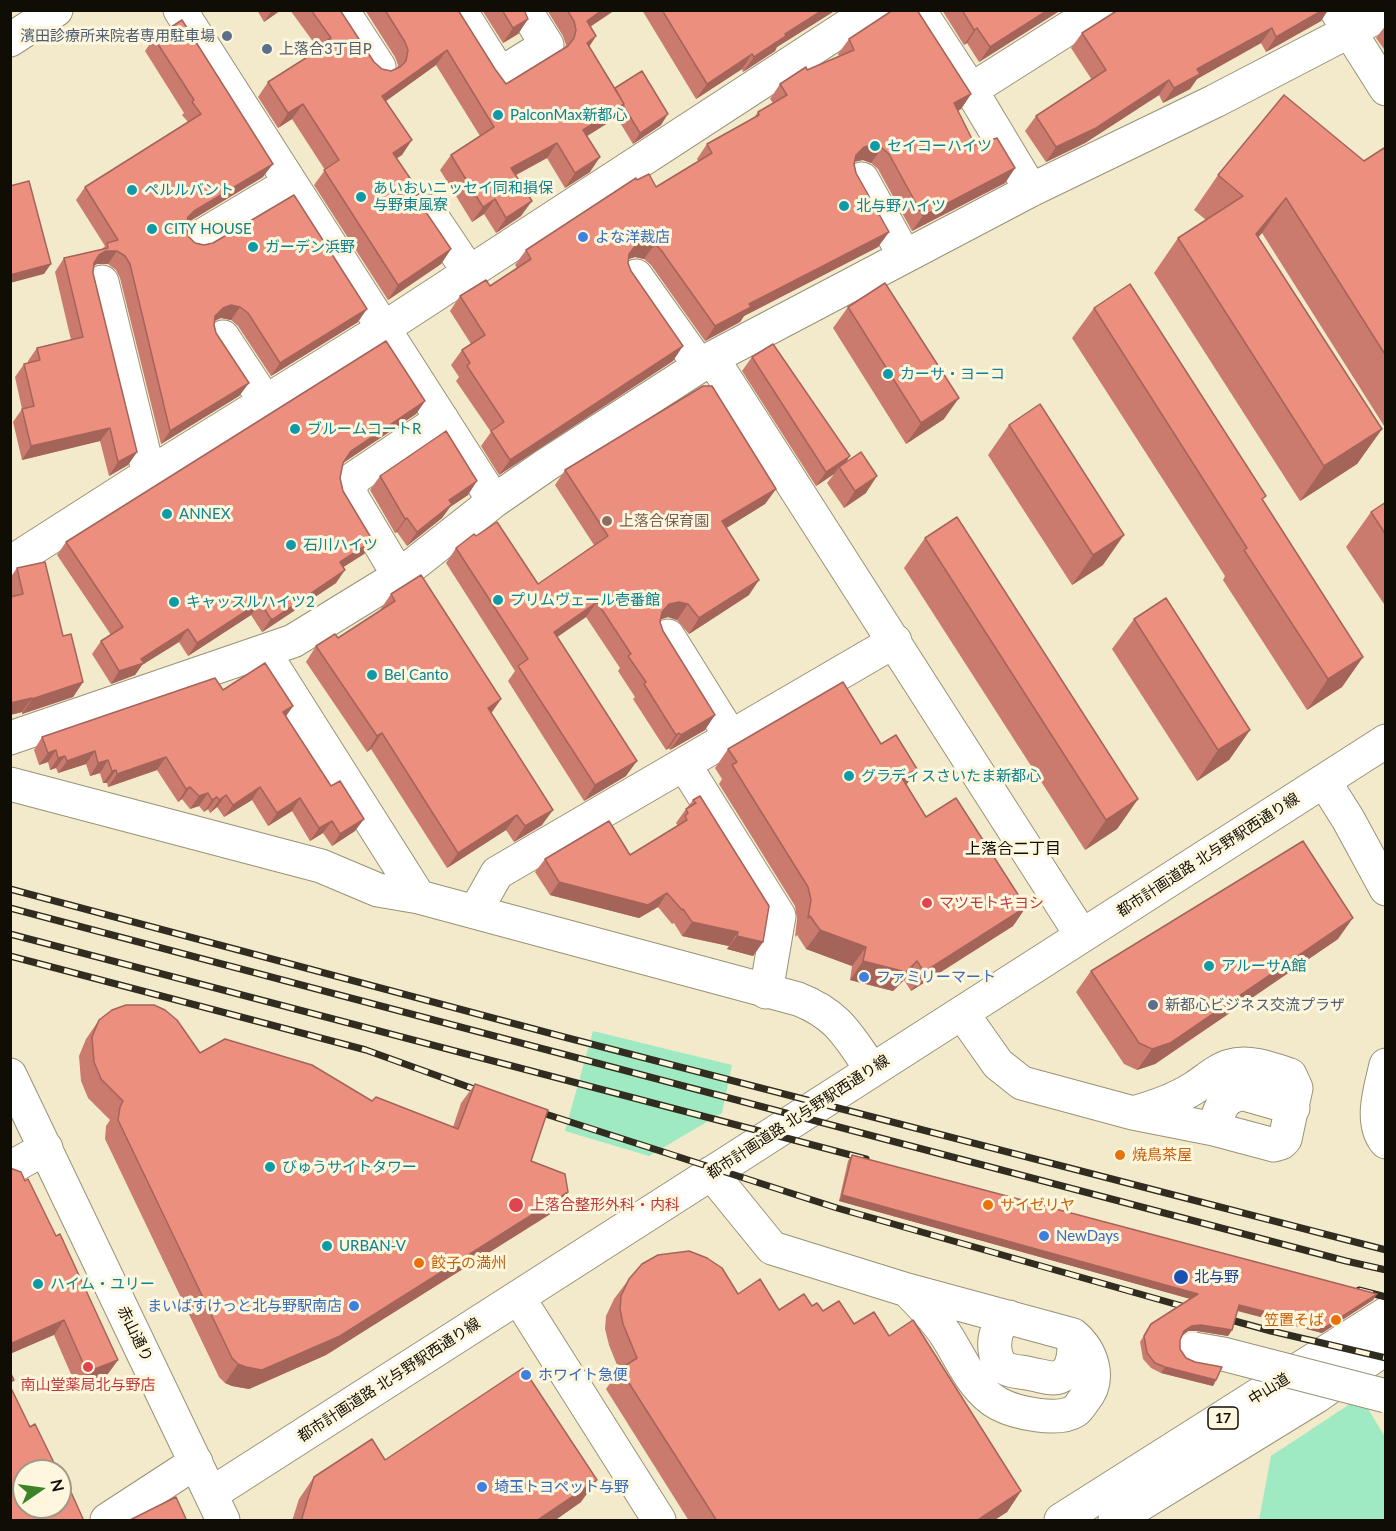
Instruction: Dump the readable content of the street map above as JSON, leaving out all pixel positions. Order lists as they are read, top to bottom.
{
  "streets": {
    "main road": [
      "都市計画道路 北与野駅西通り線",
      "赤山通り",
      "中山道",
      "17"
    ]
  },
  "crossings": [
    ["都市計画道路 北与野駅西通り線", "赤山通り"]
  ],
  "districts": ["上落合二丁目"],
  "places": [
    "濱田診療所来院者専用駐車場",
    "上落合3丁目P",
    "PalconMax新都心",
    "セイコーハイツ",
    "ペルルバント",
    "あいおいニッセイ同和損保 与野東風寮",
    "北与野ハイツ",
    "CITY HOUSE",
    "よな洋裁店",
    "ガーデン浜野",
    "カーサ・ヨーコ",
    "ブルームコートR",
    "ANNEX",
    "上落合保育園",
    "石川ハイツ",
    "プリムヴェール壱番館",
    "キャッスルハイツ2",
    "Bel Canto",
    "グラディスさいたま新都心",
    "マツモトキヨシ",
    "アルーサA館",
    "ファミリーマート",
    "新都心ビジネス交流プラザ",
    "焼鳥茶屋",
    "びゅうサイトタワー",
    "上落合整形外科・内科",
    "サイゼリヤ",
    "NewDays",
    "URBAN-V",
    "餃子の満州",
    "北与野",
    "ハイム・ユリー",
    "まいばすけっと北与野駅南店",
    "笠置そば",
    "南山堂薬局北与野店",
    "ホワイト急便",
    "埼玉トヨペット与野"
  ],
  "north": "right"
}
